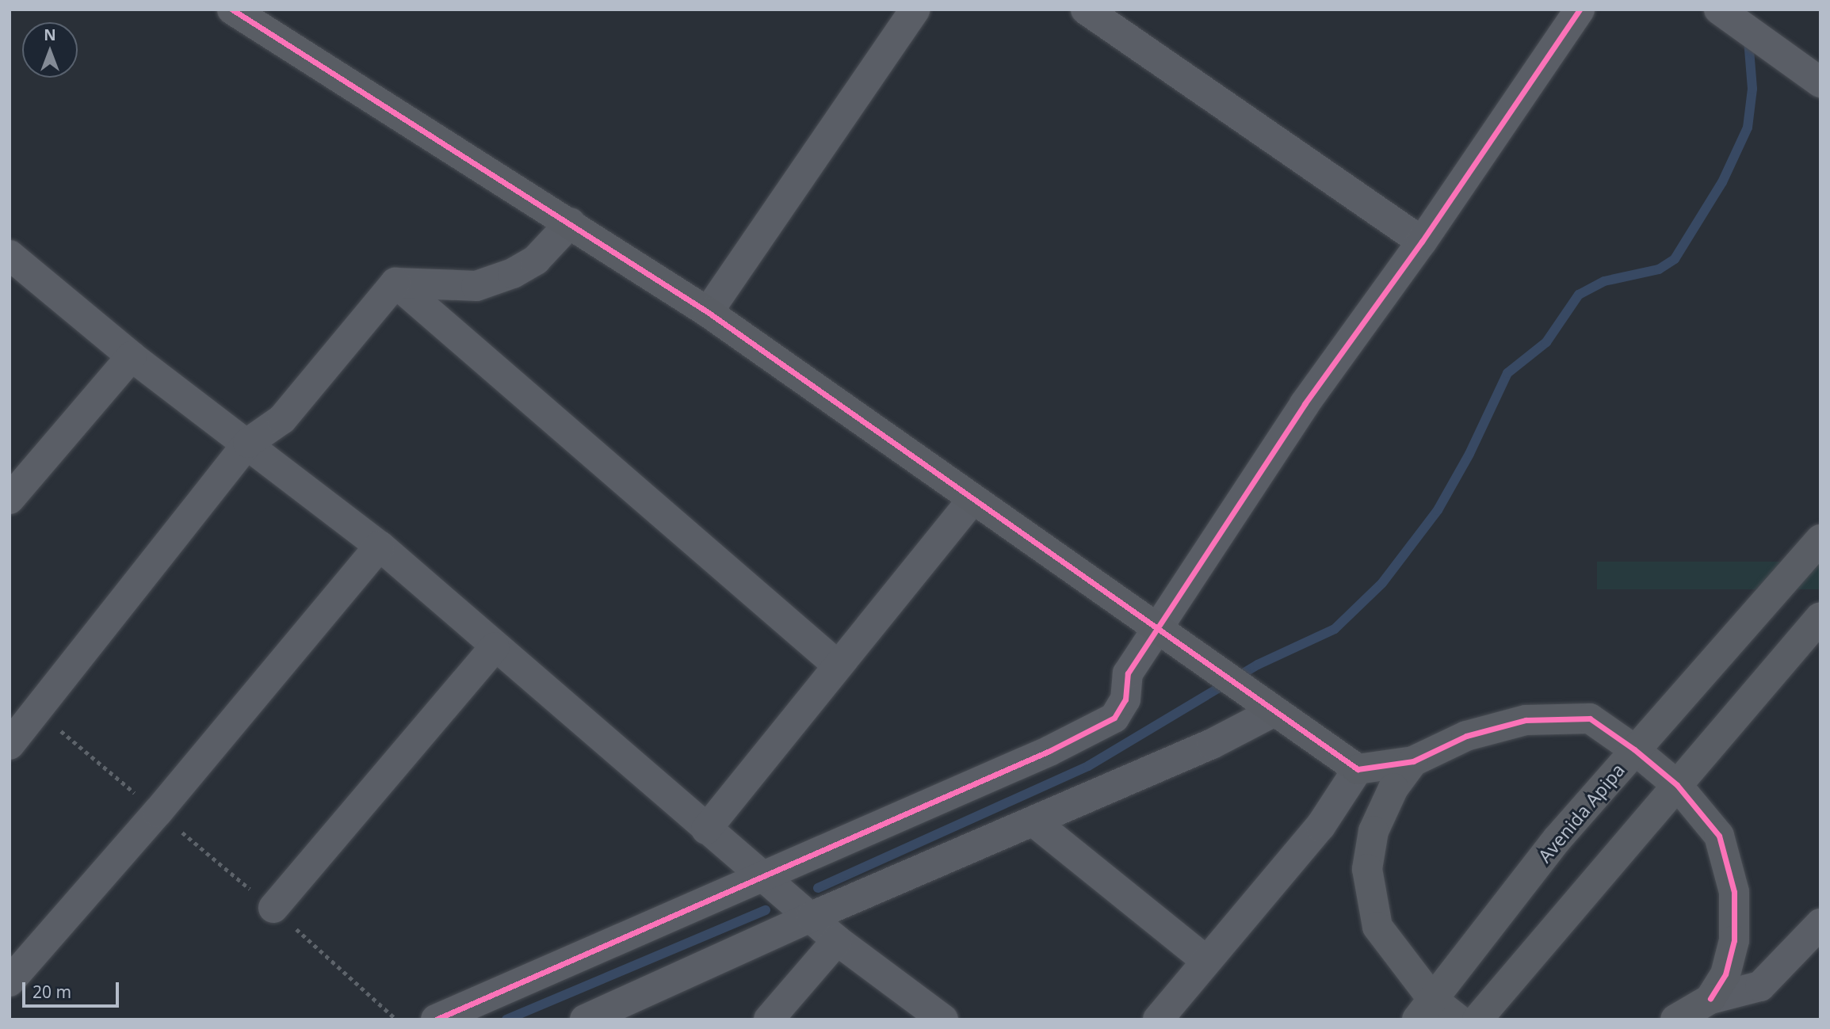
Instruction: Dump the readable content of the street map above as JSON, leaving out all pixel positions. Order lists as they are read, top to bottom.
{
  "streets": {
    "street": ["Avenida Apipa"]
  },
  "scale_bar": "20 m",
  "north": "top"
}
